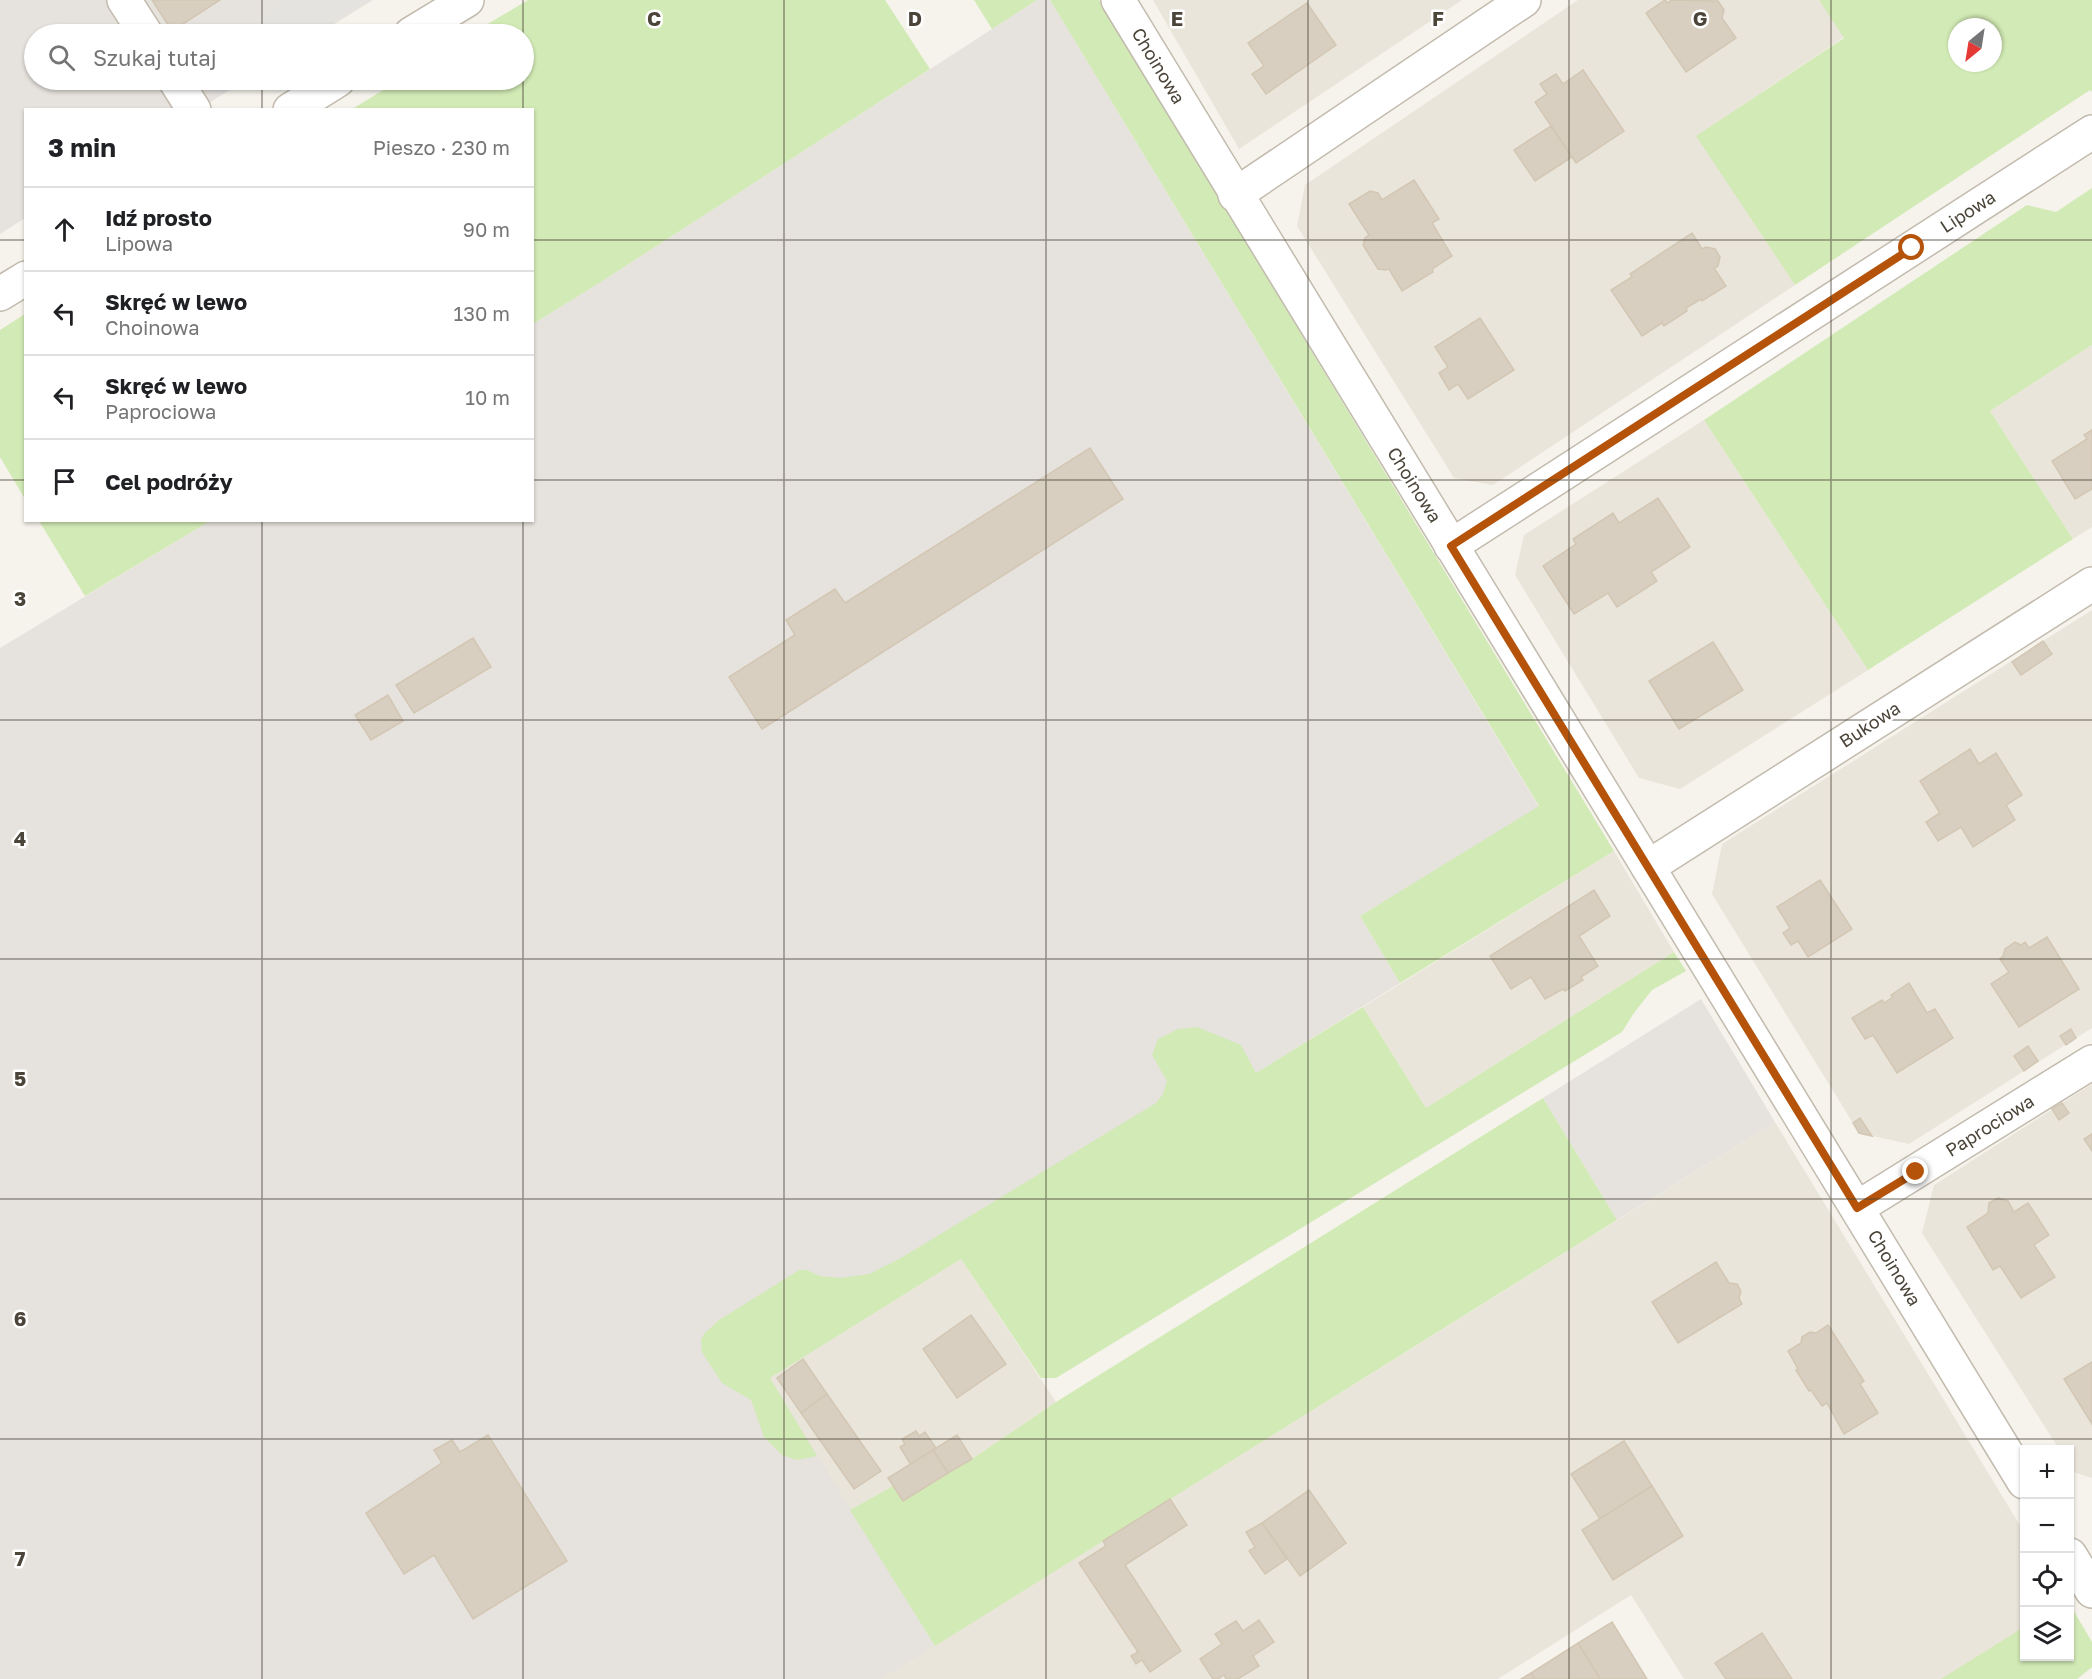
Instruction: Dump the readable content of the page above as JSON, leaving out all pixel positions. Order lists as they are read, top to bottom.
{
  "streets": {
    "street": [
      "Choinowa",
      "Lipowa",
      "Bukowa",
      "Paprociowa"
    ]
  },
  "crossings": [
    ["Choinowa", "Lipowa"],
    ["Choinowa", "Bukowa"],
    ["Choinowa", "Paprociowa"]
  ],
  "north": "bottom left",
  "page": {
    "search": "Szukaj tutaj",
    "heading": ["3 min", "Pieszo · 230 m"],
    "list": [
      ["Idź prosto", "Lipowa", "90 m"],
      ["Skręć w lewo", "Choinowa", "130 m"],
      ["Skręć w lewo", "Paprociowa", "10 m"],
      "Cel podróży"
    ],
    "map_buttons": ["+", "−"]
  },
  "grid": {
    "columns": [
      "C",
      "D",
      "E",
      "F",
      "G"
    ],
    "rows": [
      "3",
      "4",
      "5",
      "6",
      "7"
    ]
  }
}
